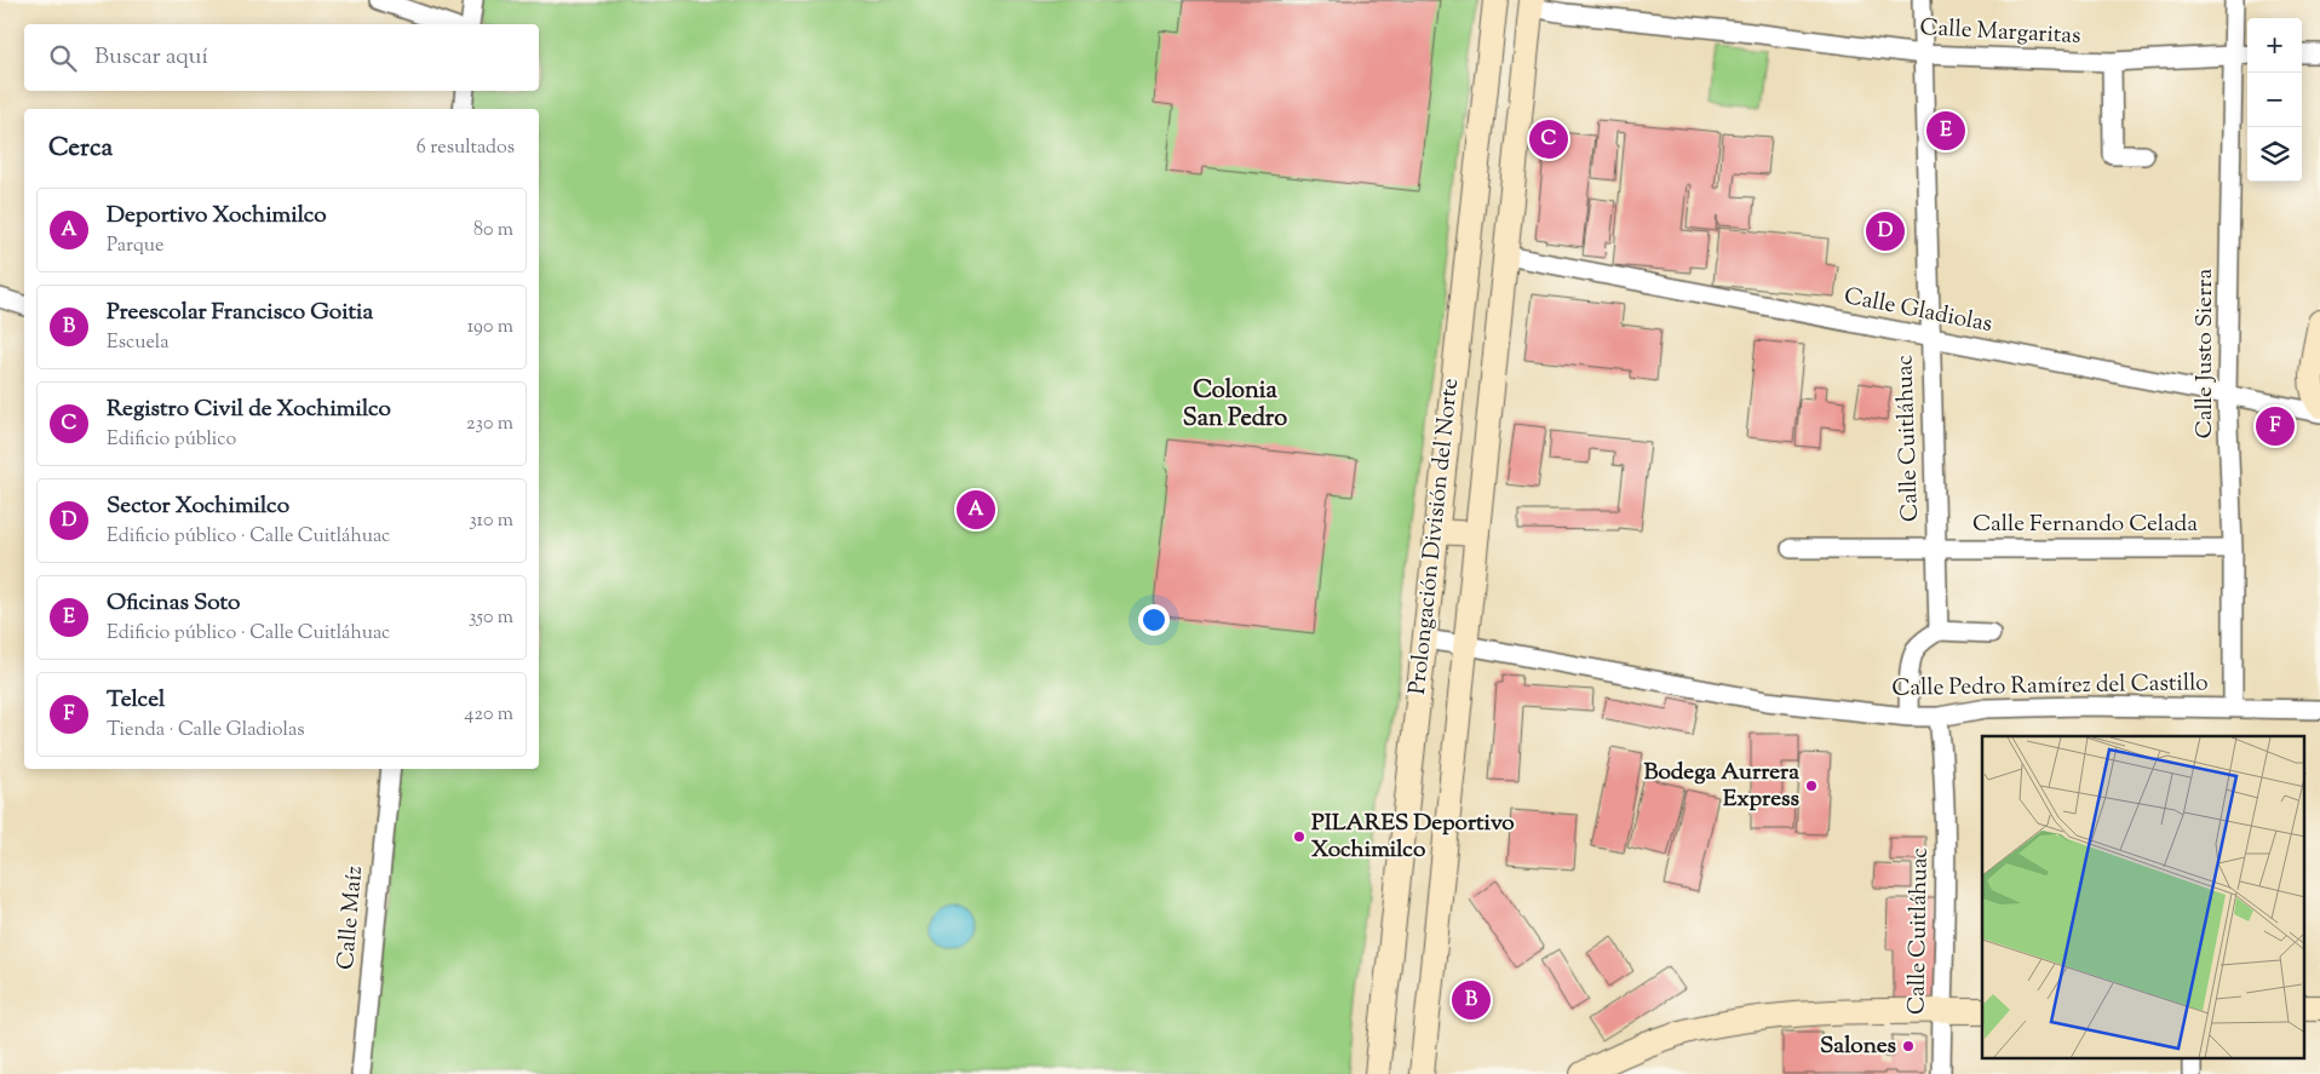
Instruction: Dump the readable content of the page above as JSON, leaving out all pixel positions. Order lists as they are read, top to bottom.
{
  "streets": {
    "main road": ["Prolongación División del Norte"],
    "street": [
      "Calle Margaritas",
      "Calle Gladiolas",
      "Calle Justo Sierra",
      "Calle Cuitláhuac",
      "Calle Fernando Celada",
      "Calle Pedro Ramírez del Castillo",
      "Calle Maíz"
    ]
  },
  "crossings": [
    ["Calle Margaritas", "Calle Justo Sierra"],
    ["Calle Margaritas", "Calle Cuitláhuac"],
    ["Calle Margaritas", "Prolongación División del Norte"],
    ["Calle Gladiolas", "Calle Justo Sierra"],
    ["Calle Gladiolas", "Calle Cuitláhuac"],
    ["Calle Gladiolas", "Prolongación División del Norte"],
    ["Calle Justo Sierra", "Calle Fernando Celada"],
    ["Calle Justo Sierra", "Calle Pedro Ramírez del Castillo"],
    ["Calle Cuitláhuac", "Calle Fernando Celada"],
    ["Calle Cuitláhuac", "Calle Pedro Ramírez del Castillo"],
    ["Prolongación División del Norte", "Calle Pedro Ramírez del Castillo"]
  ],
  "districts": ["Colonia San Pedro"],
  "places": ["Bodega Aurrera Express", "PILARES Deportivo Xochimilco", "Salones"],
  "page": {
    "map_buttons": ["+", "−"],
    "search": "Buscar aquí",
    "pins": [
      "E",
      "C",
      "D",
      "F",
      "A",
      "B"
    ],
    "heading": ["Cerca", "6 resultados"],
    "list": [
      {
        "mark": "A",
        "name": "Deportivo Xochimilco",
        "note": "Parque",
        "value": "80 m"
      },
      {
        "mark": "B",
        "name": "Preescolar Francisco Goitia",
        "note": "Escuela",
        "value": "190 m"
      },
      {
        "mark": "C",
        "name": "Registro Civil de Xochimilco",
        "note": "Edificio público",
        "value": "230 m"
      },
      {
        "mark": "D",
        "name": "Sector Xochimilco",
        "note": "Edificio público · Calle Cuitláhuac",
        "value": "310 m"
      },
      {
        "mark": "E",
        "name": "Oficinas Soto",
        "note": "Edificio público · Calle Cuitláhuac",
        "value": "350 m"
      },
      {
        "mark": "F",
        "name": "Telcel",
        "note": "Tienda · Calle Gladiolas",
        "value": "420 m"
      }
    ]
  }
}
